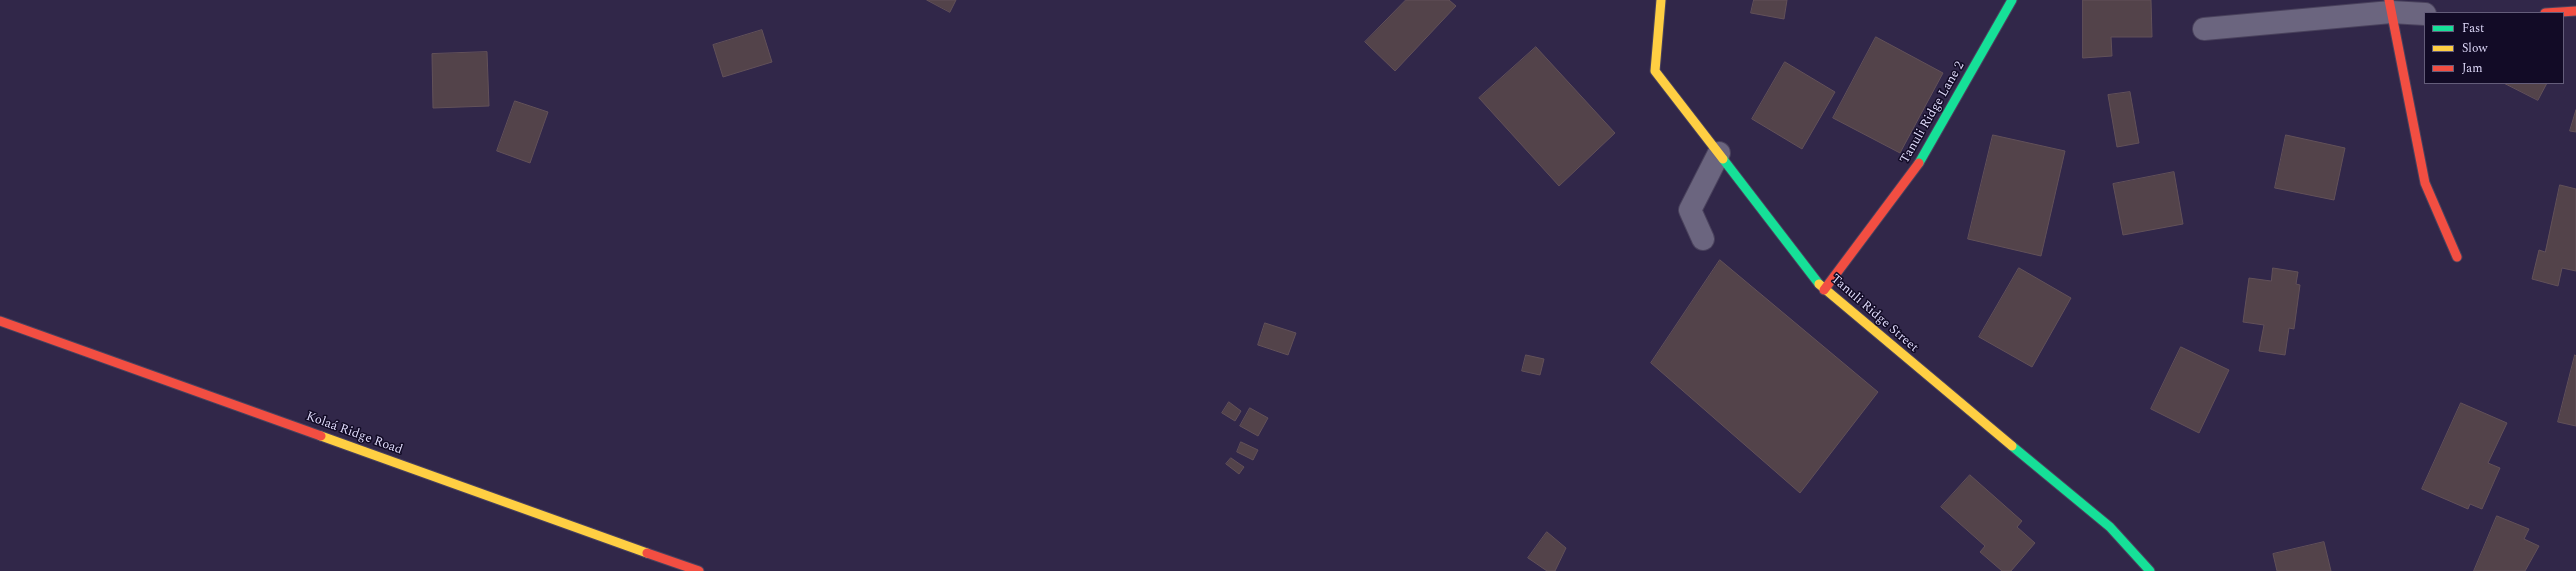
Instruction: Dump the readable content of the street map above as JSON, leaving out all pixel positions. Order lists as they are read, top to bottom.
{
  "streets": {
    "street": ["Tanuli Ridge Lane 2", "Tanuli Ridge Street", "Kolaá Ridge Road"]
  },
  "crossings": [
    ["Tanuli Ridge Lane 2", "Tanuli Ridge Street"]
  ],
  "legend": ["Fast", "Slow", "Jam"]
}
